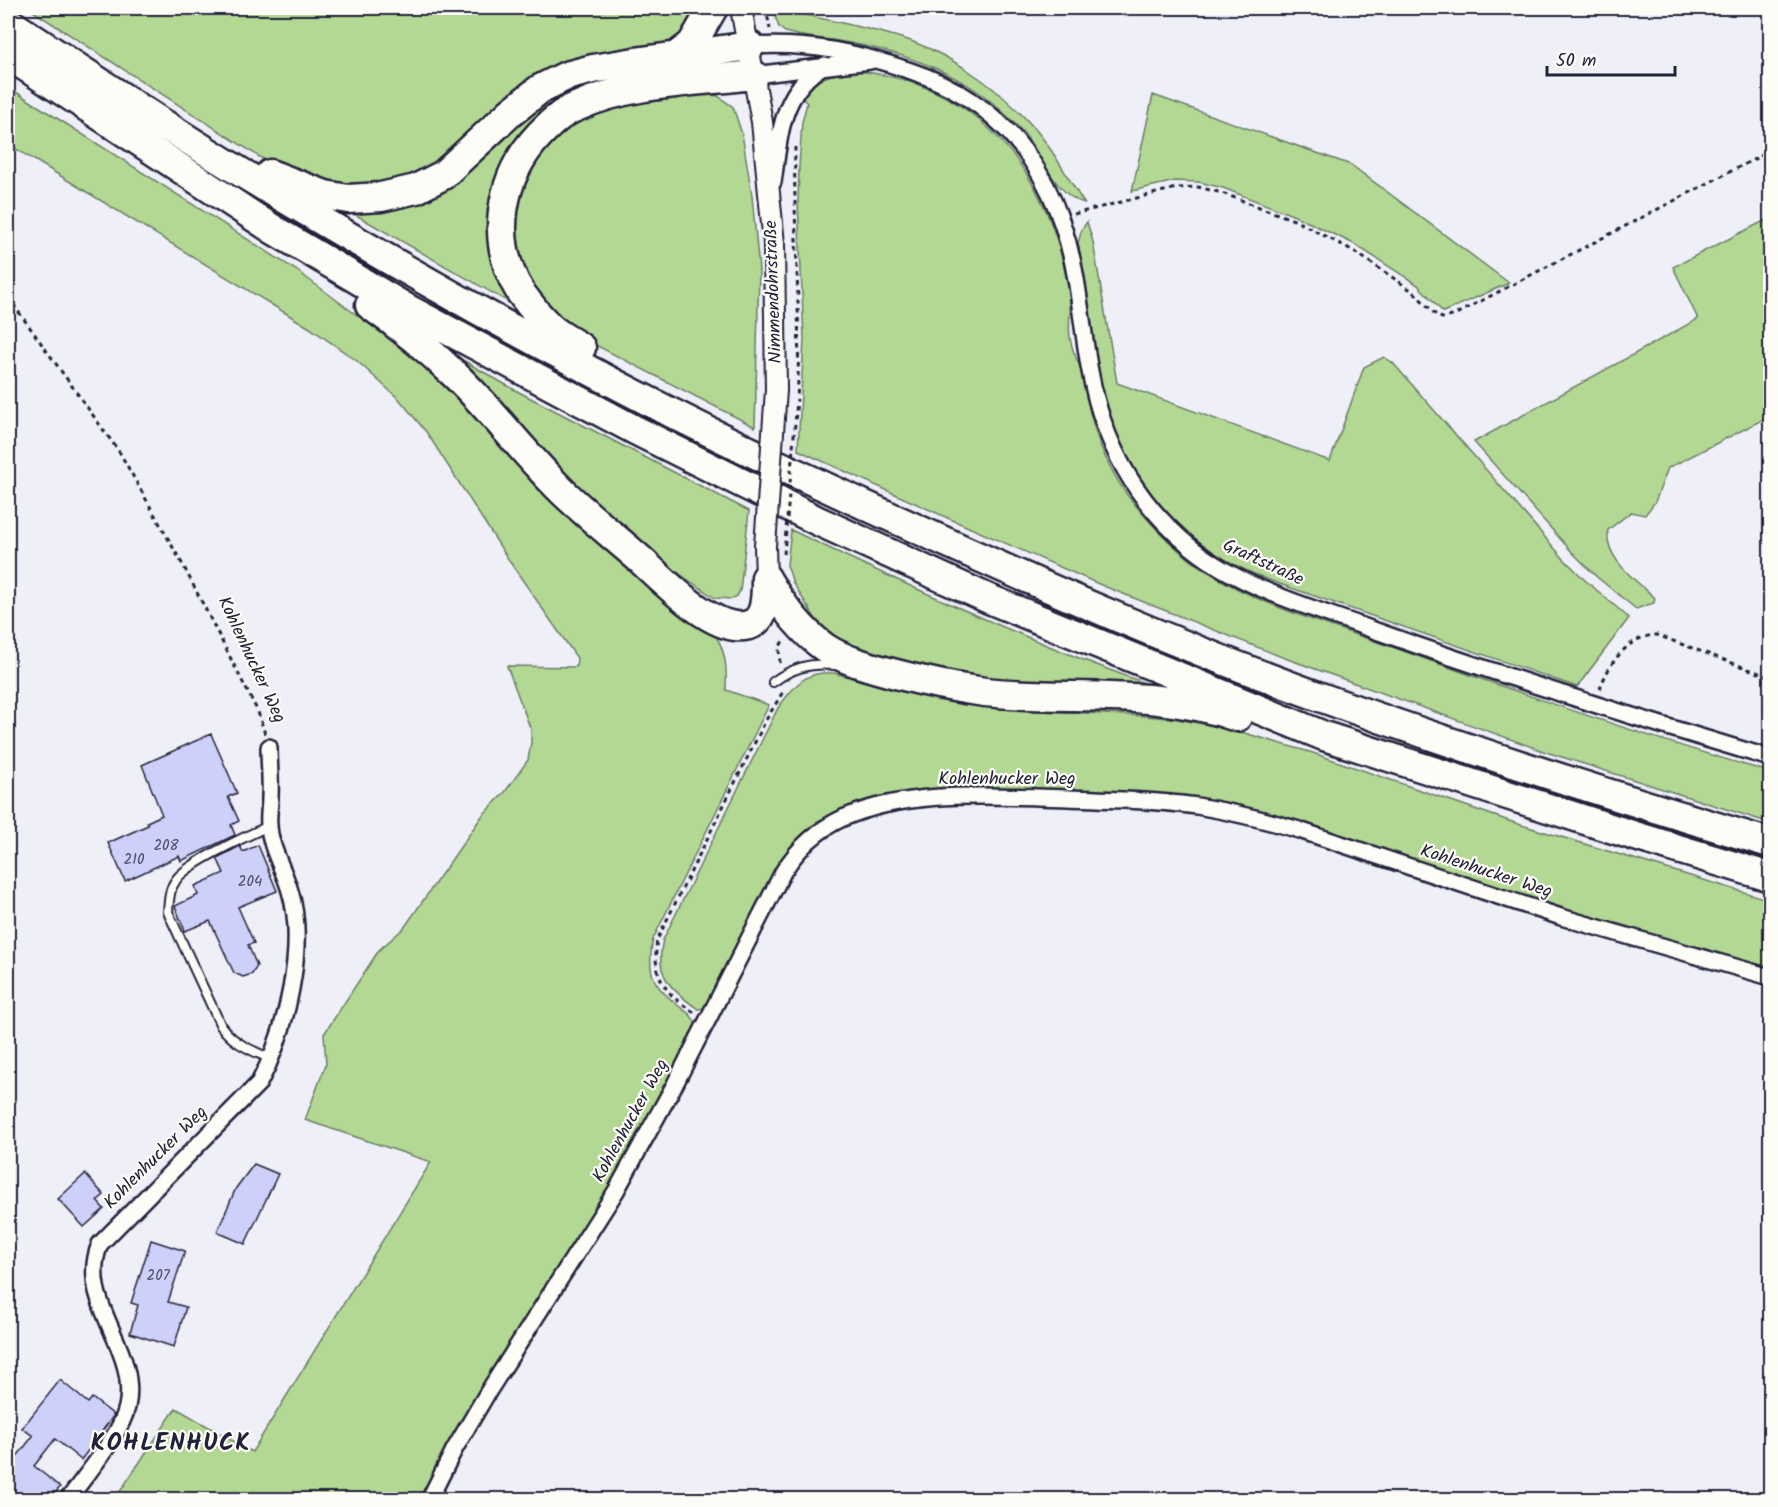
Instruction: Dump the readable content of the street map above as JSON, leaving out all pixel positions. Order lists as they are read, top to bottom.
{
  "streets": {
    "street": ["Nimmendohrstraße", "Graftstraße", "Kohlenhucker Weg"]
  },
  "crossings": [
    ["Nimmendohrstraße", "Graftstraße"]
  ],
  "districts": ["KOHLENHUCK"],
  "house_numbers": [
    "208",
    "210",
    "204",
    "207"
  ],
  "scale_bar": "50 m"
}
